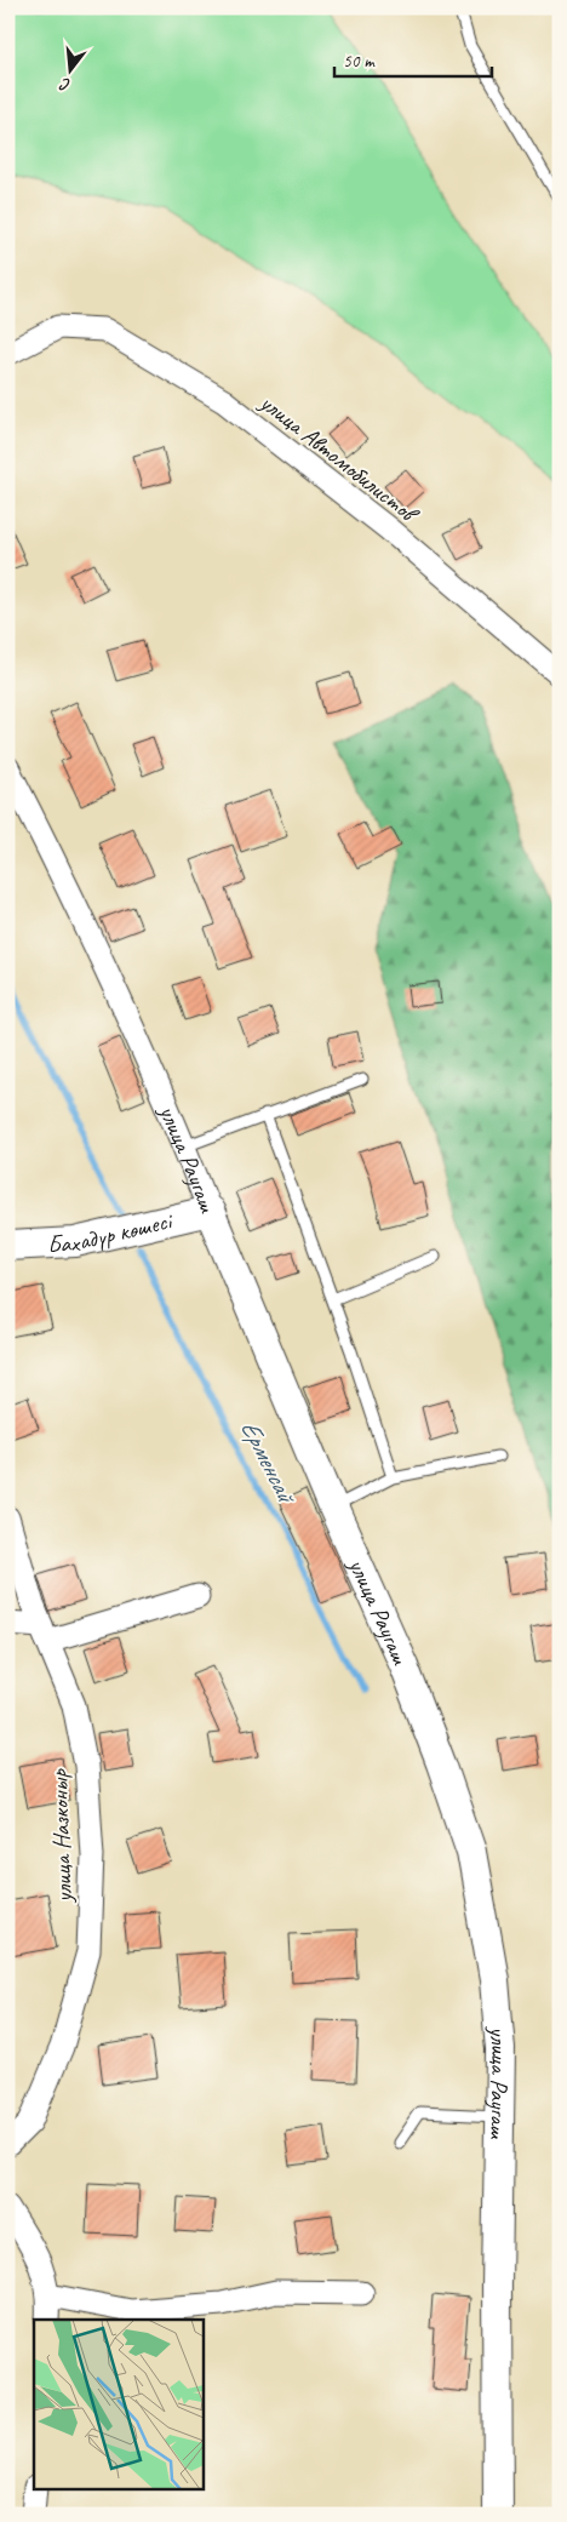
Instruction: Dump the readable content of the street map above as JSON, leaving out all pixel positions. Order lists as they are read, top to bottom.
{
  "streets": {
    "street": [
      "улица Автомобилистов",
      "улица Раугаш",
      "Бахадүр көшесі",
      "улица Назконыр"
    ]
  },
  "crossings": [
    ["улица Раугаш", "Бахадүр көшесі"]
  ],
  "water": ["Ерменсай"],
  "scale_bar": "50 m",
  "north": "bottom"
}
